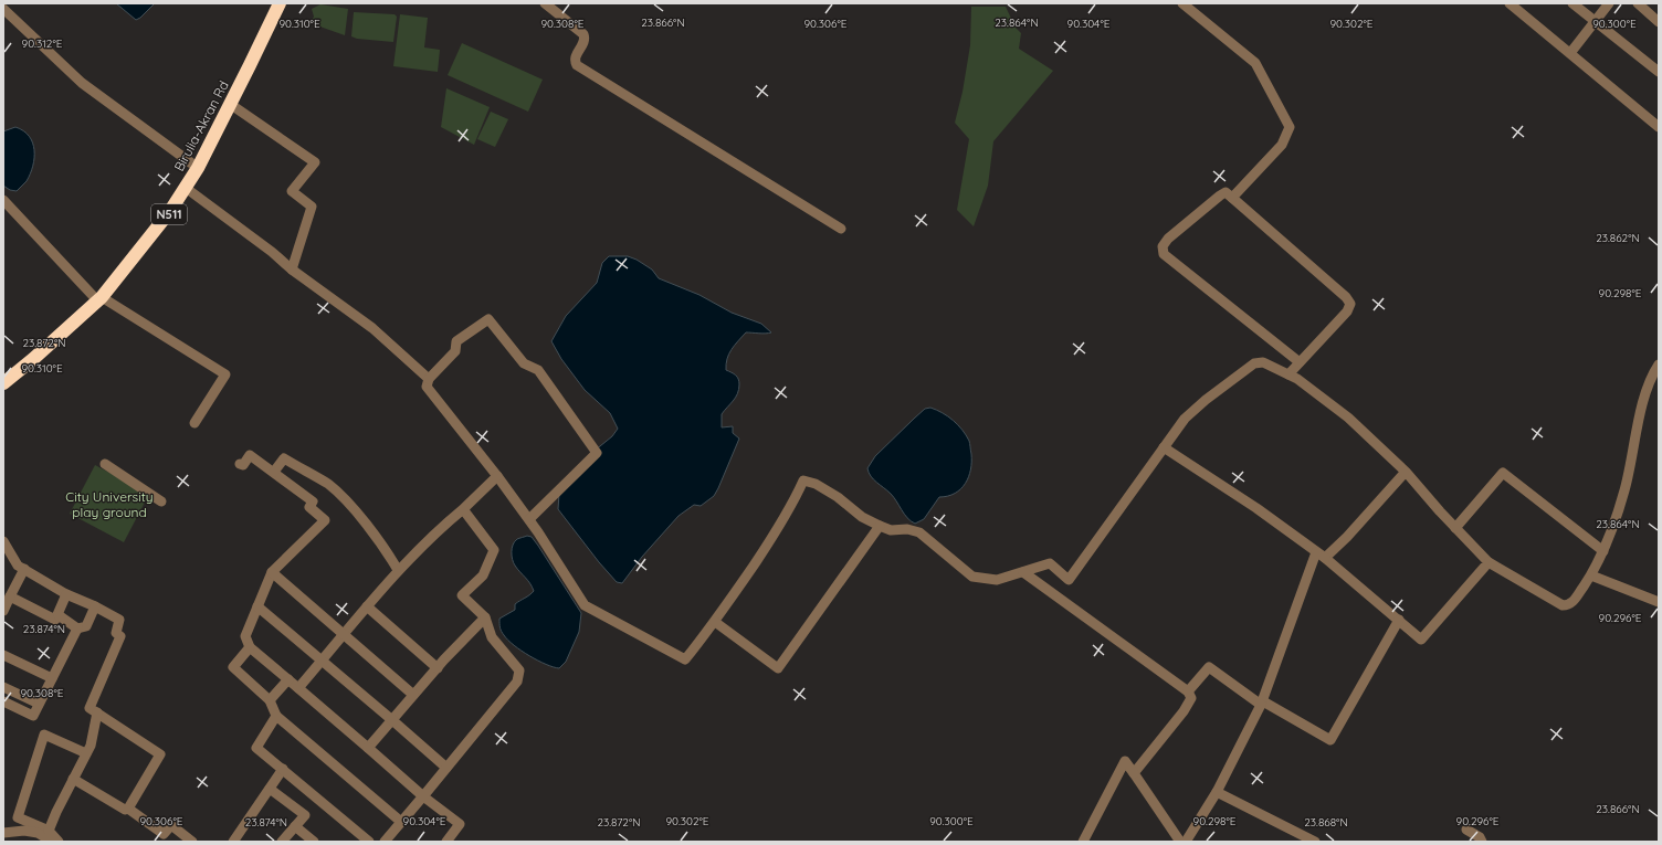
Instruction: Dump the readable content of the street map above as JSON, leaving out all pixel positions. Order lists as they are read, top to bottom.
{
  "streets": {
    "highway": ["Birulia-Akran Rd", "N511"]
  },
  "parks": ["City University play ground"],
  "coordinates": [
    "23.866°N",
    "23.864°N",
    "90.310°E",
    "90.308°E",
    "90.306°E",
    "90.304°E",
    "90.302°E",
    "90.300°E",
    "90.312°E",
    "23.862°N",
    "90.298°E",
    "23.872°N",
    "90.296°E",
    "23.874°N",
    "23.868°N"
  ]
}
